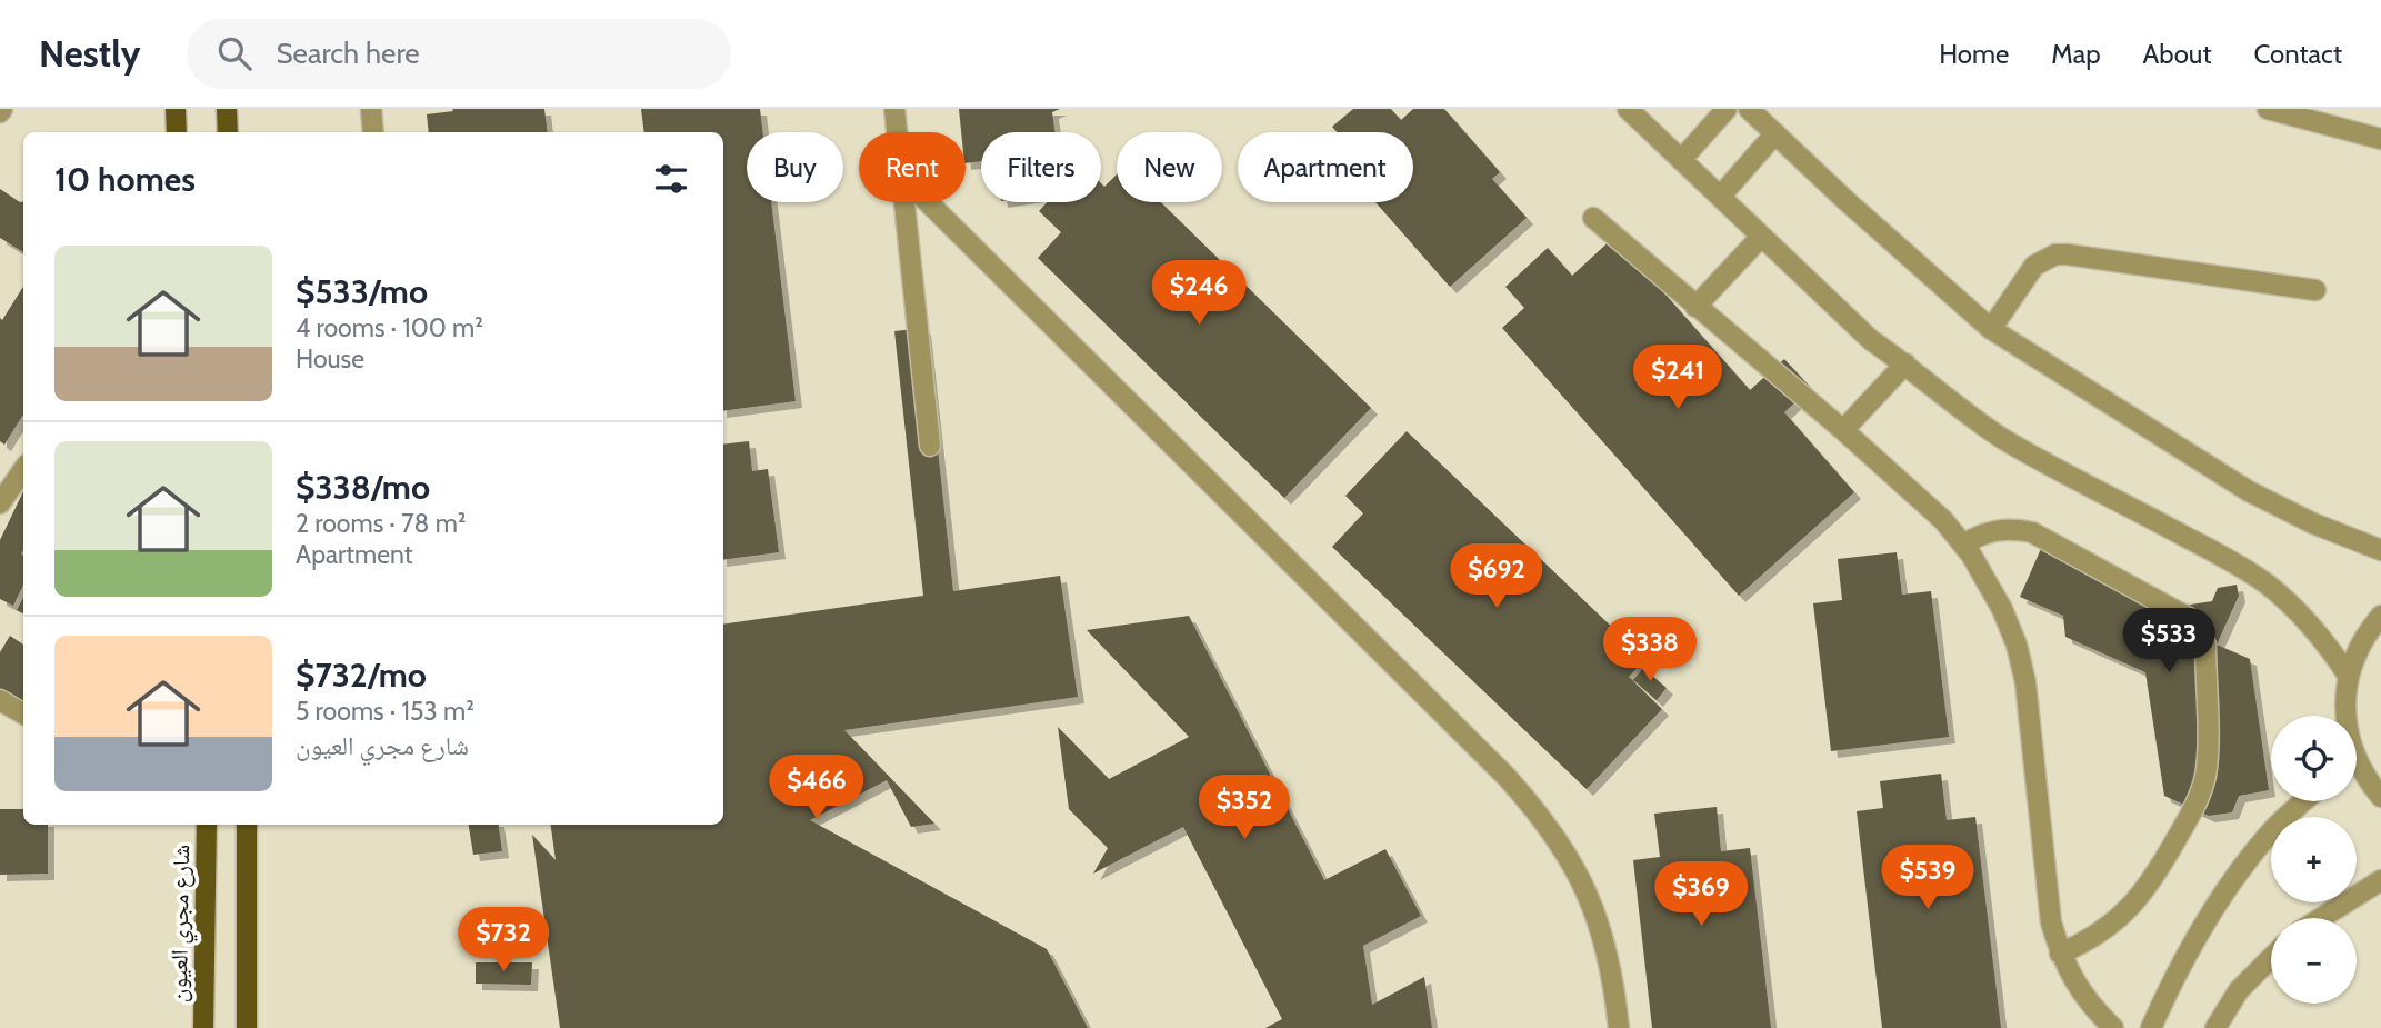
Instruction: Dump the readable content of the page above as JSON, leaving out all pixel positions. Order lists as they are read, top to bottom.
{
  "streets": {
    "main road": ["شارع مجري العيون"]
  },
  "page": {
    "header": "Nestly",
    "search": "Search here",
    "nav": [
      "Home",
      "Map",
      "About",
      "Contact"
    ],
    "chip": [
      "Buy",
      "Rent",
      "Filters",
      "New",
      "Apartment"
    ],
    "heading": "10 homes",
    "list": [
      {
        "name": "$533/mo",
        "note": "4 rooms · 100 m² · House"
      },
      {
        "name": "$338/mo",
        "note": "2 rooms · 78 m² · Apartment"
      },
      {
        "name": "$732/mo",
        "note": "5 rooms · 153 m² · شارع مجري العيون"
      }
    ],
    "price": [
      "$246",
      "$241",
      "$692",
      "$533",
      "$338",
      "$466",
      "$352",
      "$539",
      "$369",
      "$732"
    ],
    "map_buttons": ["+", "−"]
  }
}
